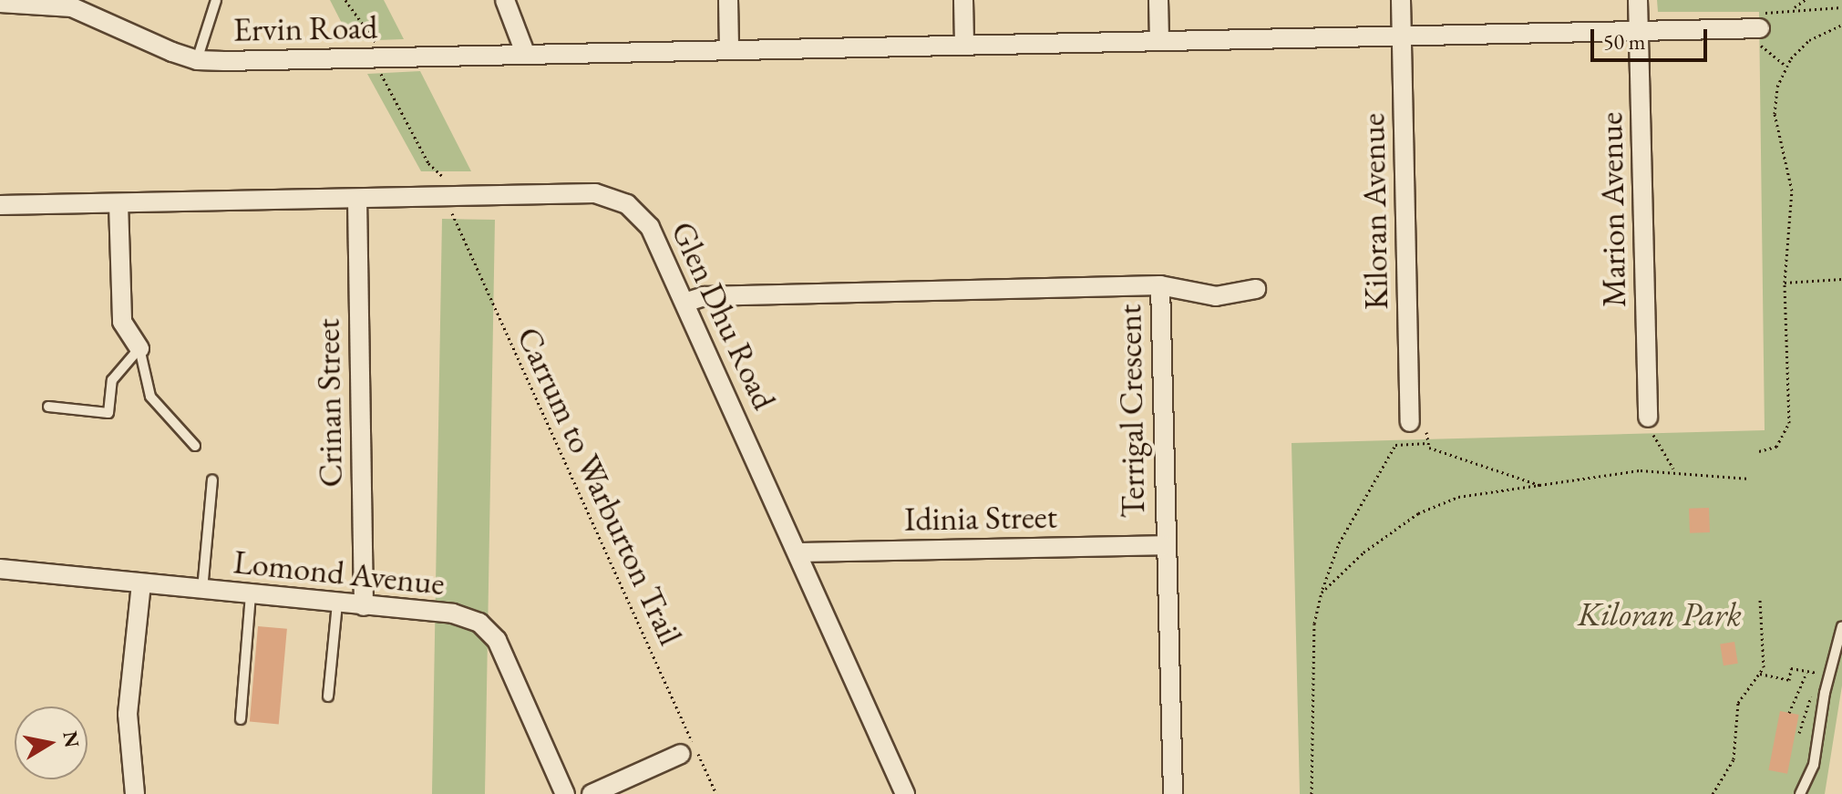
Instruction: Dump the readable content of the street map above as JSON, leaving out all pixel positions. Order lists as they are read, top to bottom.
{
  "streets": {
    "street": [
      "Ervin Road",
      "Marion Avenue",
      "Kiloran Avenue",
      "Glen Dhu Road",
      "Crinan Street",
      "Terrigal Crescent",
      "Idinia Street",
      "Lomond Avenue"
    ],
    "path": ["Carrum to Warburton Trail"]
  },
  "crossings": [
    ["Ervin Road", "Marion Avenue"],
    ["Ervin Road", "Kiloran Avenue"],
    ["Glen Dhu Road", "Crinan Street"],
    ["Glen Dhu Road", "Terrigal Crescent"],
    ["Glen Dhu Road", "Carrum to Warburton Trail"],
    ["Glen Dhu Road", "Idinia Street"],
    ["Crinan Street", "Lomond Avenue"],
    ["Terrigal Crescent", "Idinia Street"]
  ],
  "parks": ["Kiloran Park"],
  "scale_bar": "50 m",
  "north": "right"
}
